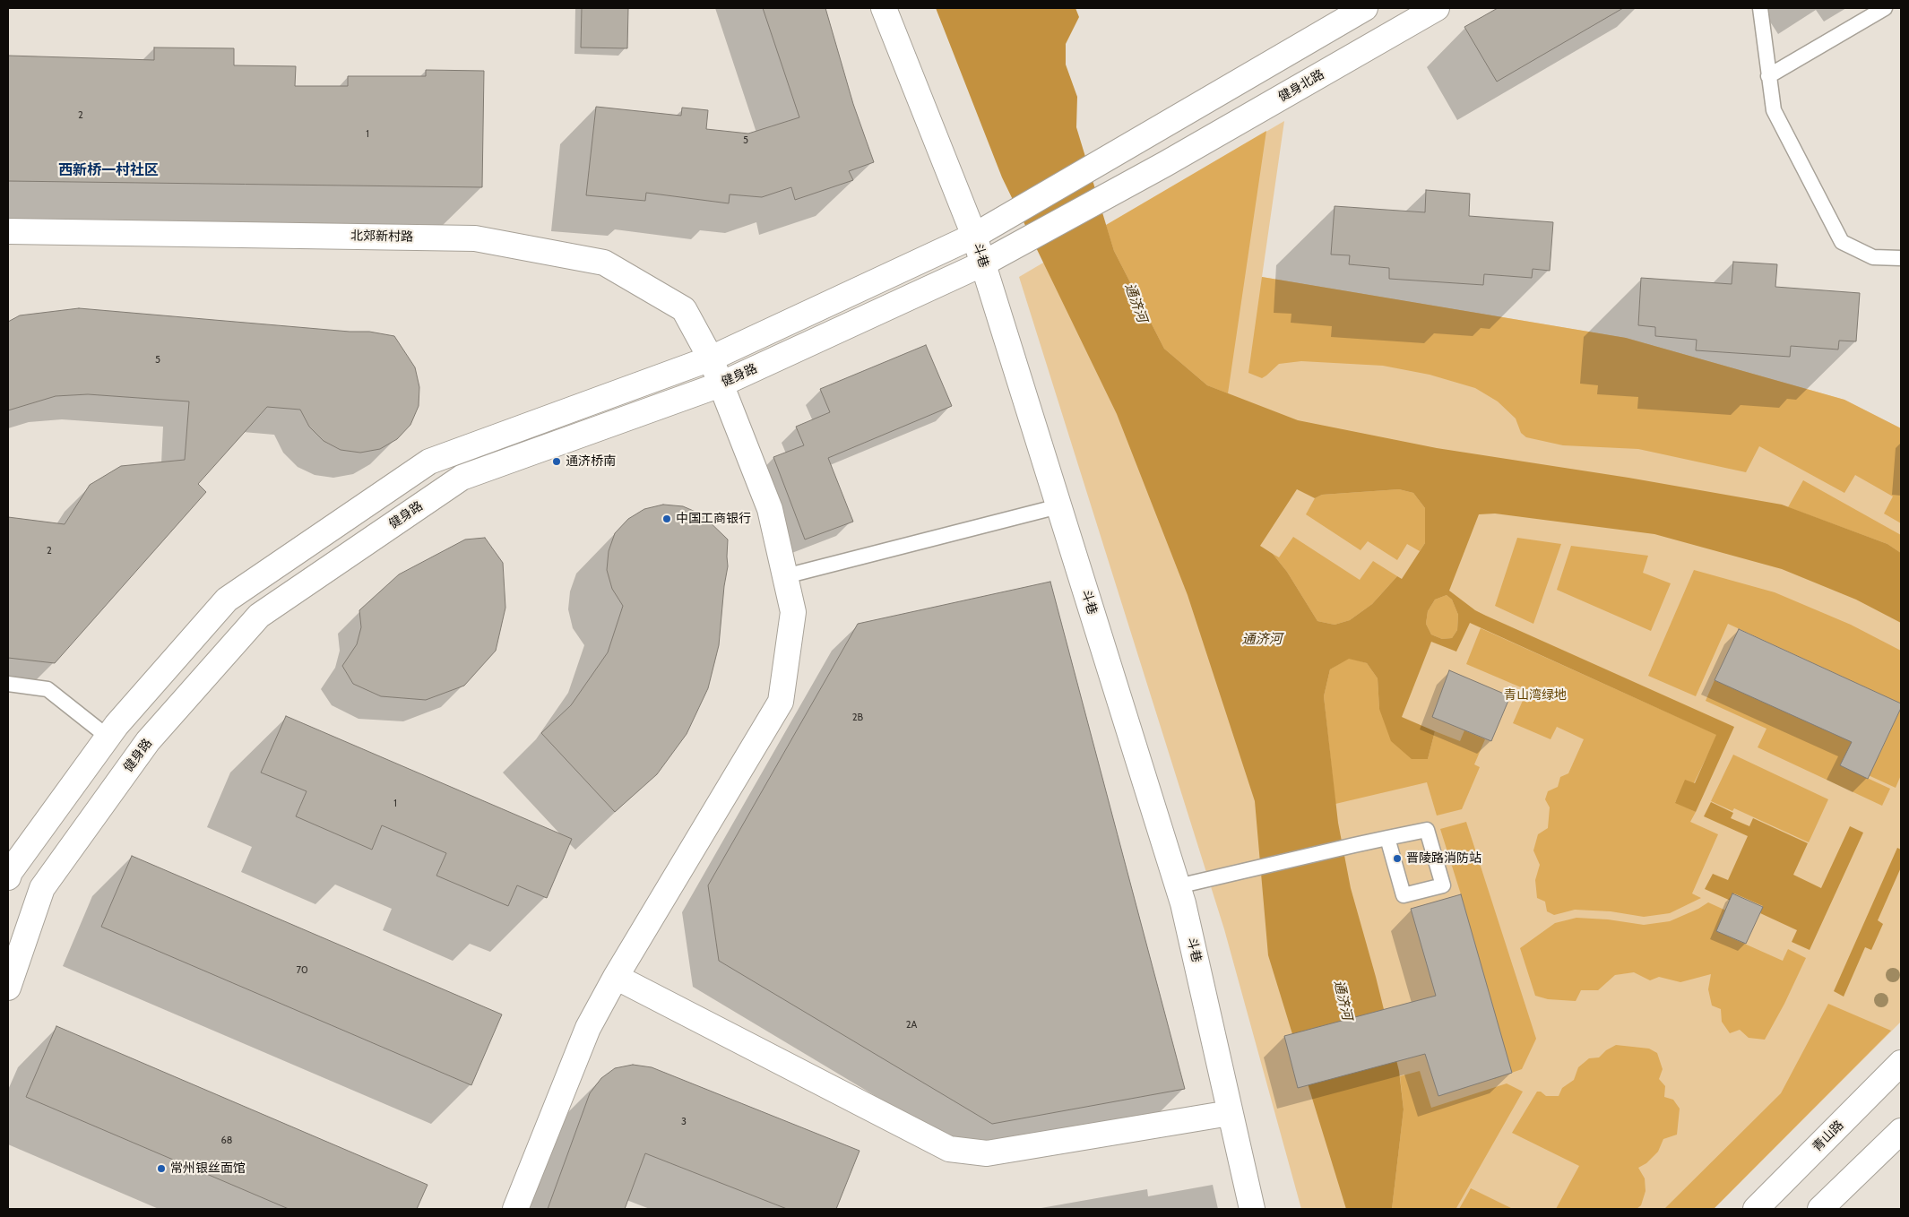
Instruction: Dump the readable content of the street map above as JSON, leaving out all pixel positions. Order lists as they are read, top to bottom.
{
  "streets": {
    "street": [
      "健身北路",
      "北郊新村路",
      "斗巷",
      "健身路",
      "青山路"
    ]
  },
  "crossings": [
    ["健身北路", "斗巷"],
    ["健身北路", "健身路"],
    ["北郊新村路", "健身路"],
    ["斗巷", "健身路"]
  ],
  "districts": ["西新桥一村社区"],
  "water": ["通济河"],
  "parks": ["青山湾绿地"],
  "places": [
    "通济桥南",
    "中国工商银行",
    "晋陵路消防站",
    "常州银丝面馆"
  ],
  "house_numbers": [
    "2",
    "1",
    "5",
    "5",
    "2",
    "2B",
    "1",
    "70",
    "2A",
    "3",
    "68"
  ]
}
